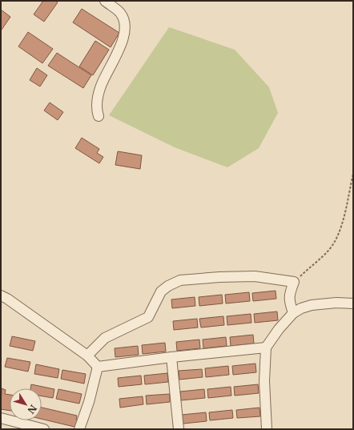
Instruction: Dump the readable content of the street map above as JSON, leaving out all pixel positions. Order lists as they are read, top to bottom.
{
  "north": "bottom right"
}
